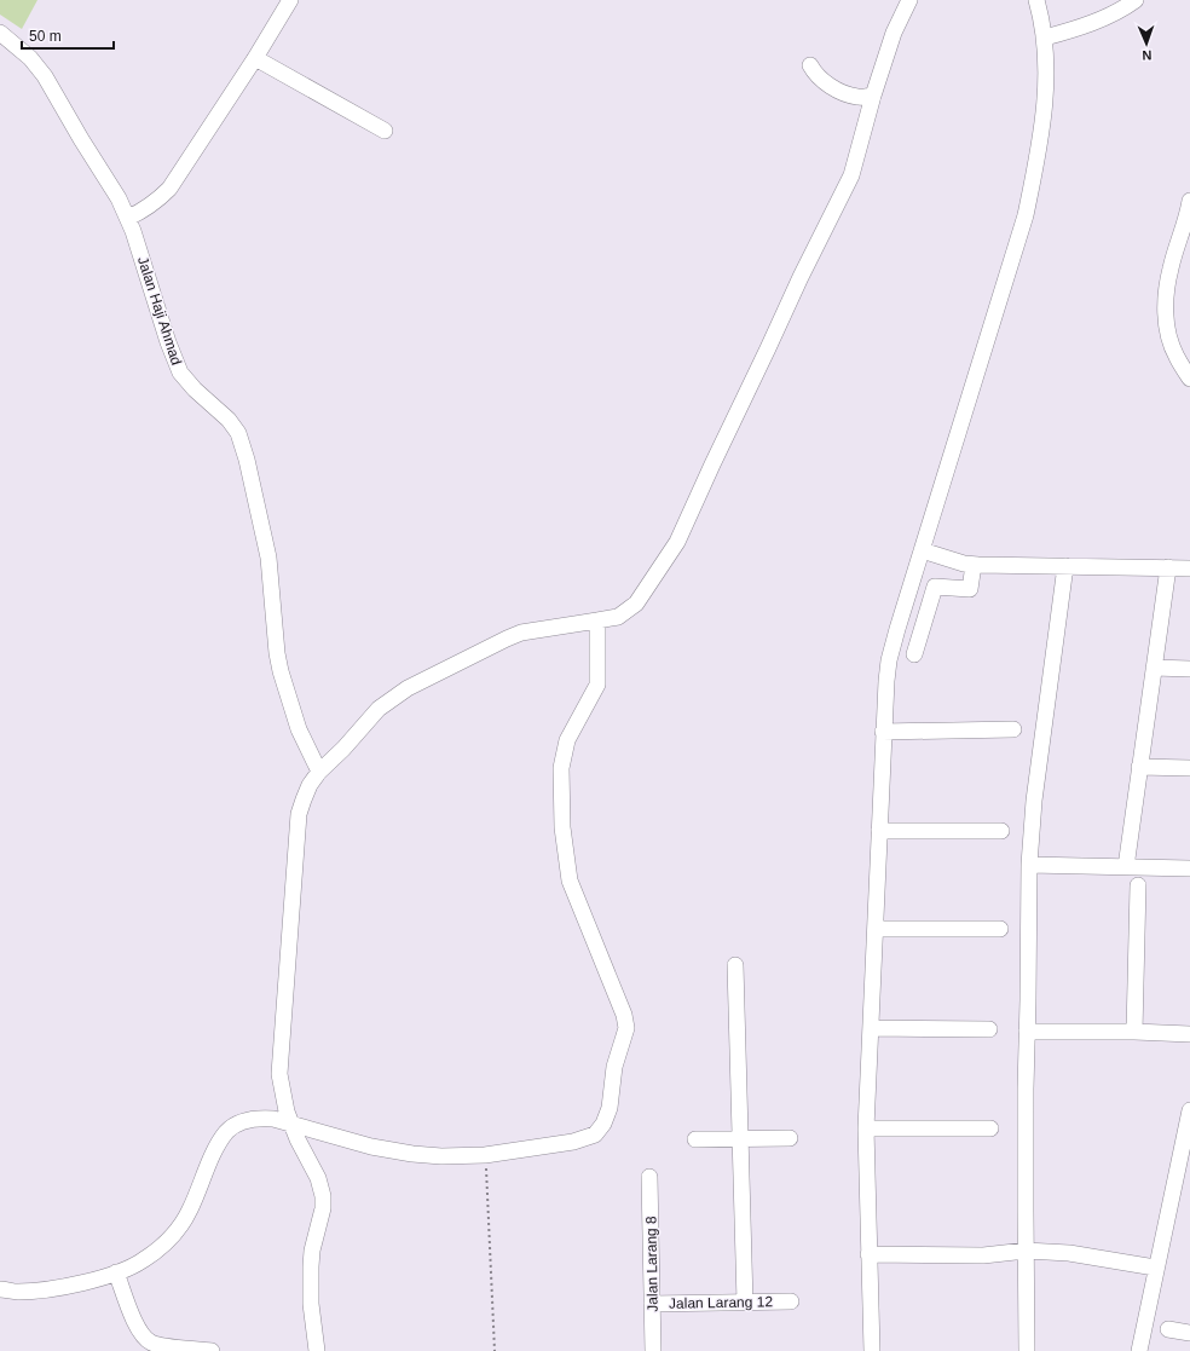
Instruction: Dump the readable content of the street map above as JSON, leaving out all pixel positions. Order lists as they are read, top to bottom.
{
  "streets": {
    "street": ["Jalan Haji Ahmad", "Jalan Larang 8", "Jalan Larang 12"]
  },
  "crossings": [
    ["Jalan Larang 8", "Jalan Larang 12"]
  ],
  "scale_bar": "50 m",
  "north": "bottom"
}
